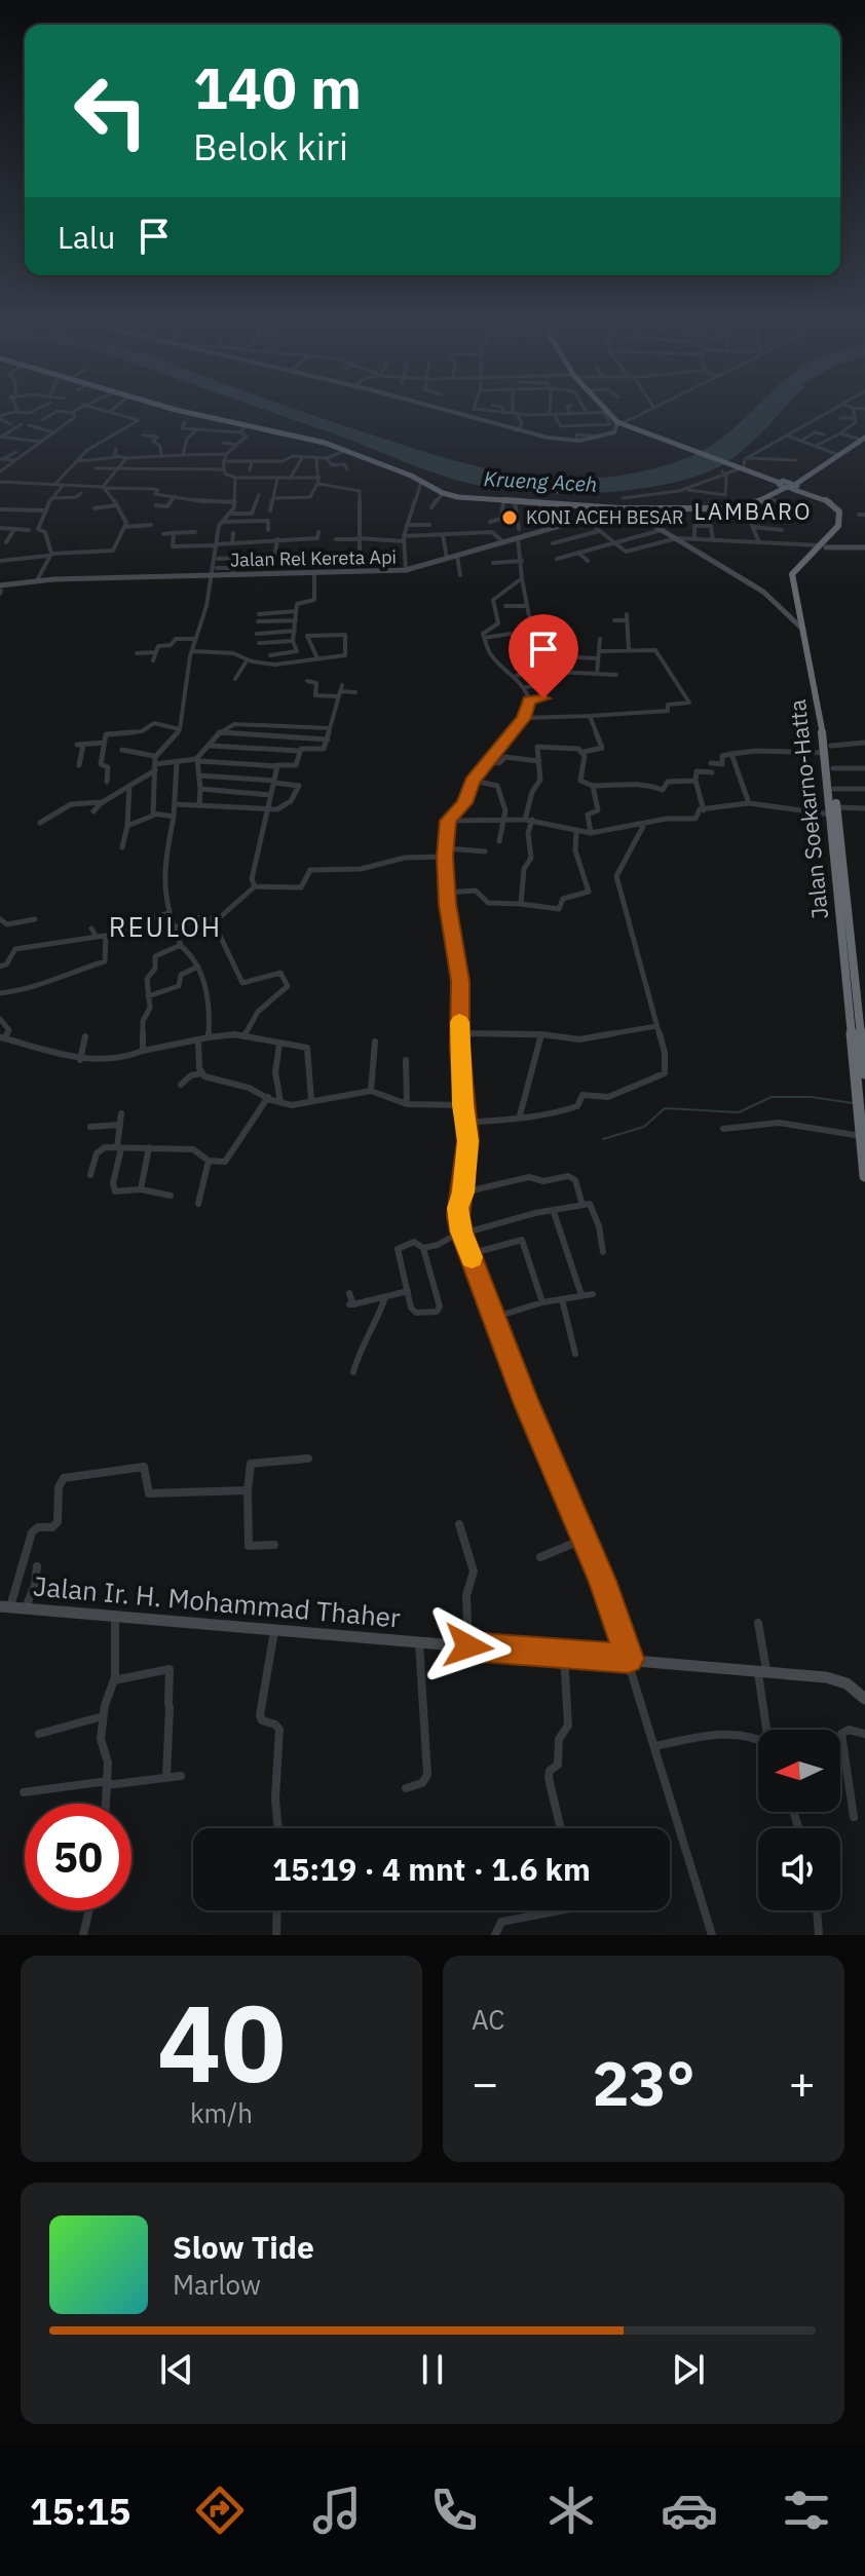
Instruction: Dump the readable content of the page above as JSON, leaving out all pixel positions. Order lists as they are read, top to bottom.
{
  "streets": {
    "highway": ["Jalan Soekarno-Hatta"],
    "main road": ["Jalan Rel Kereta Api", "Jalan Ir. H. Mohammad Thaher"]
  },
  "districts": ["LAMBARO", "REULOH"],
  "water": ["Krueng Aceh"],
  "places": ["KONI ACEH BESAR"],
  "north": "left",
  "page": {
    "turn": ["140 m", "Belok kiri"],
    "then": "Lalu",
    "limit": "50",
    "trip": "15:19 · 4 mnt · 1.6 km",
    "tile": [
      ["40", "km/h"],
      "AC"
    ],
    "heat": ["−", "23°", "+"],
    "song": ["Slow Tide", "Marlow"],
    "tabs": "15:15"
  }
}
